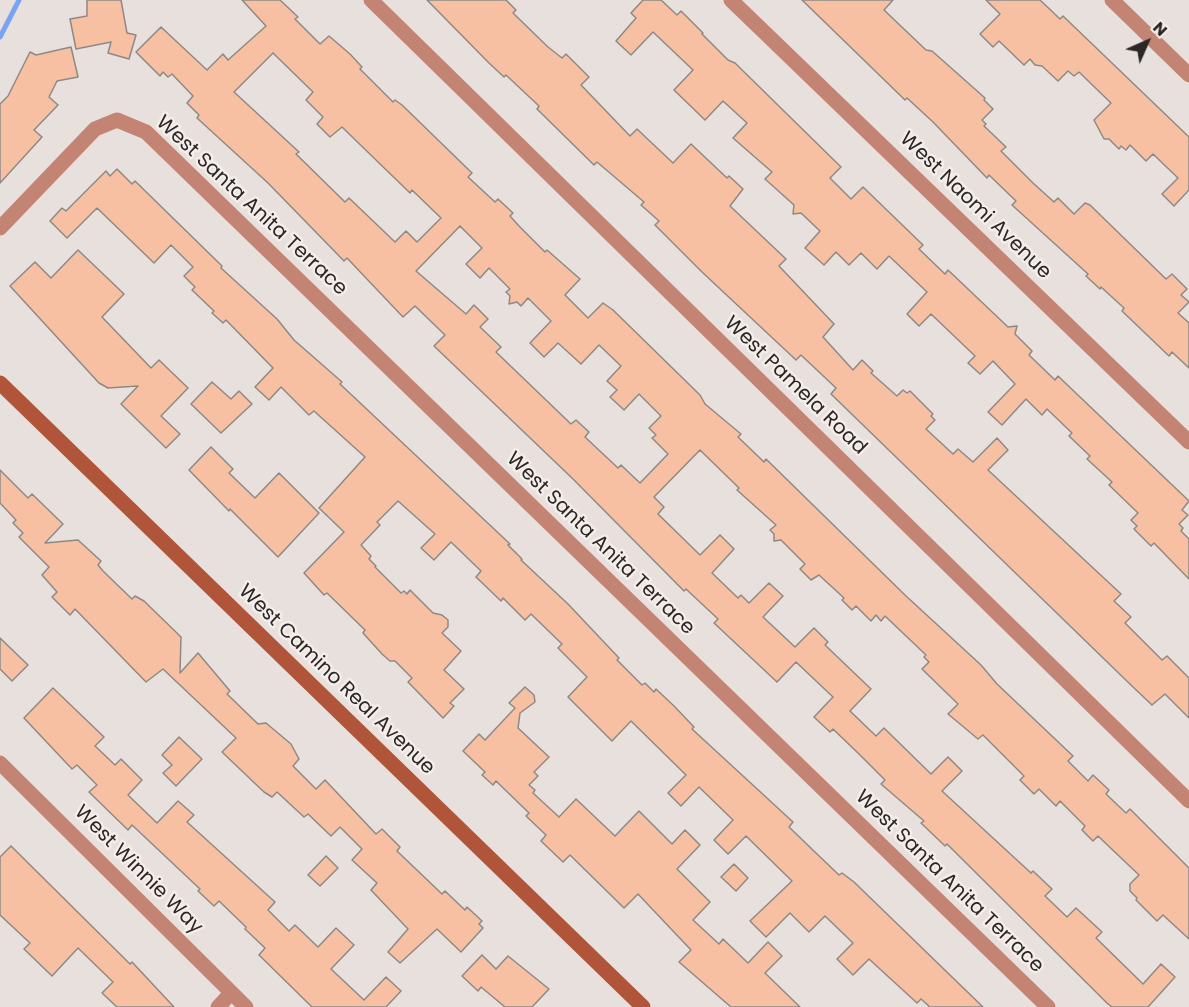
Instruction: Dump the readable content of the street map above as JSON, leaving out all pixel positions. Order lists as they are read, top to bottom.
{
  "streets": {
    "street": [
      "West Santa Anita Terrace",
      "West Naomi Avenue",
      "West Pamela Road",
      "West Camino Real Avenue",
      "West Winnie Way"
    ]
  },
  "north": "top right"
}
